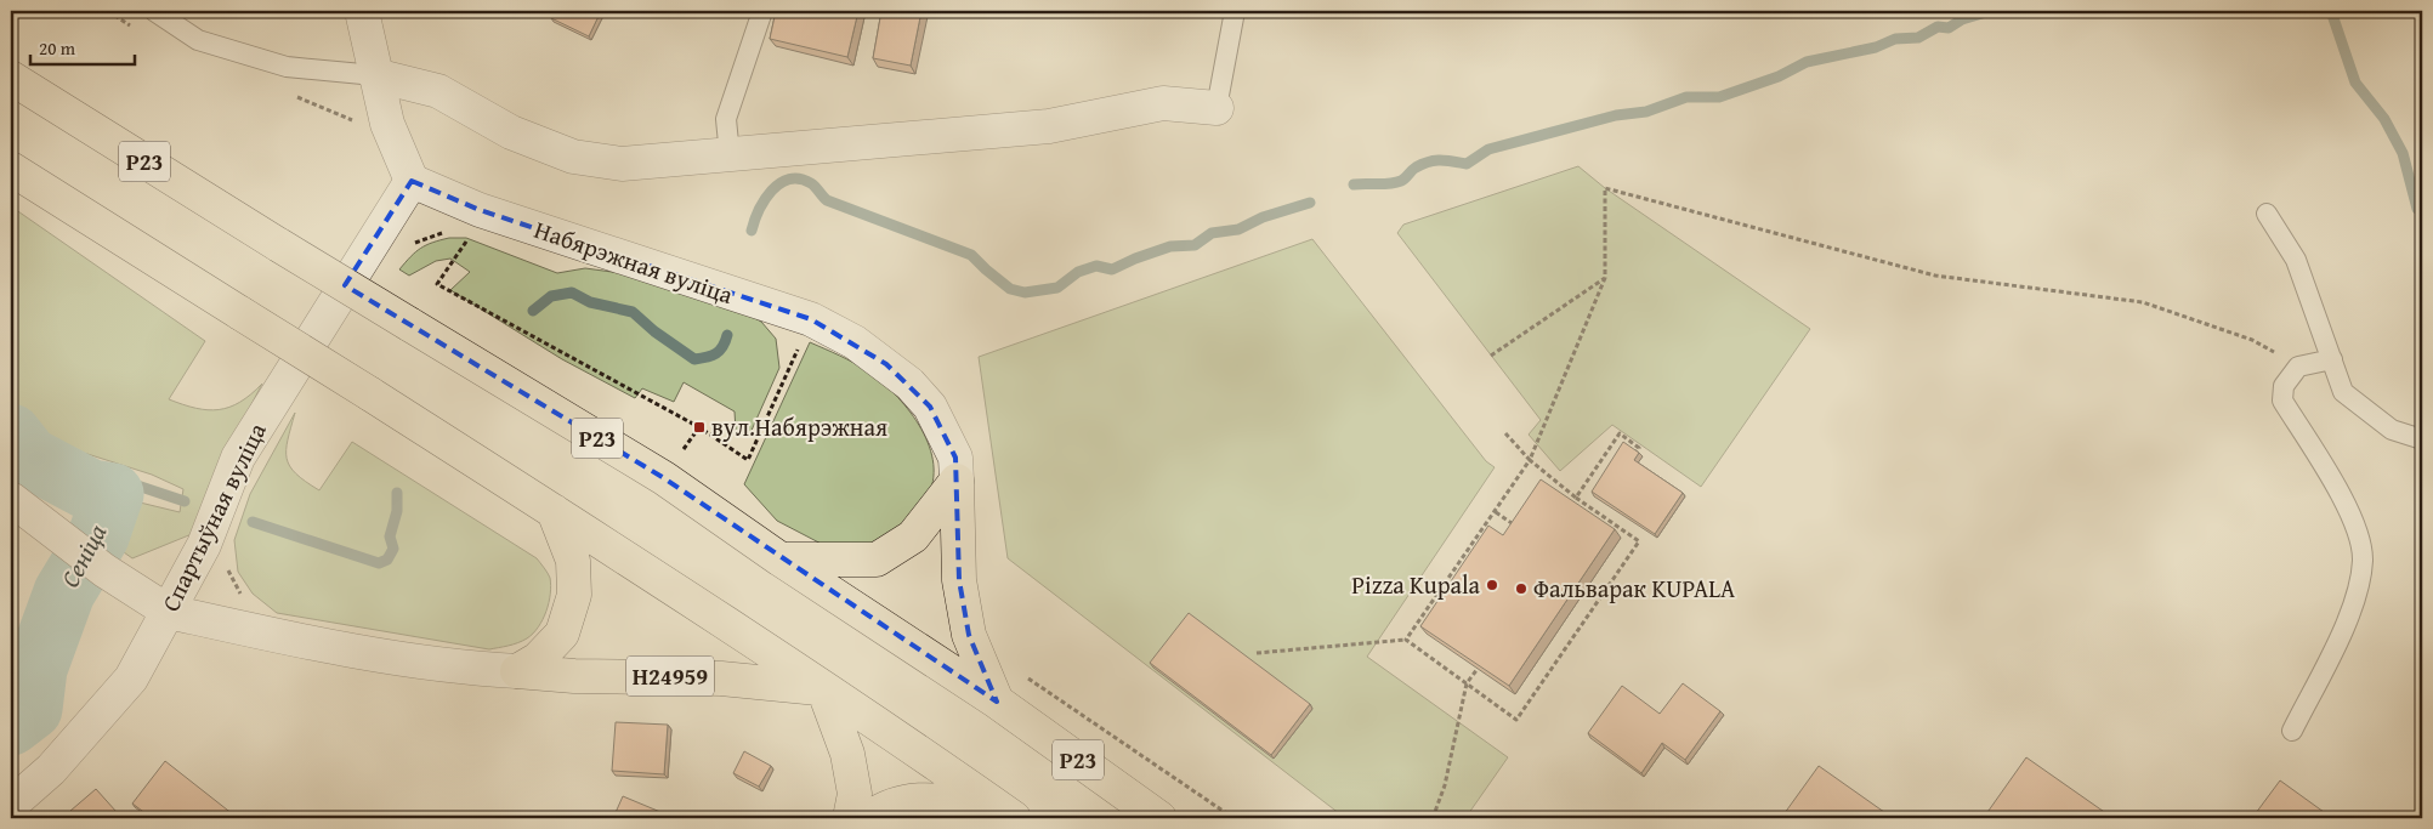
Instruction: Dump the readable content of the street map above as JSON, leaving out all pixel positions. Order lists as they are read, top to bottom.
{
  "streets": {
    "highway": ["Р23", "Н24959"],
    "street": ["Набярэжная вуліца", "Спартыўная вуліца"]
  },
  "crossings": [
    ["Набярэжная вуліца", "Спартыўная вуліца"],
    ["Спартыўная вуліца", "Н24959"]
  ],
  "water": ["Сеніца"],
  "places": {
    "transit": ["вул.Набярэжная"],
    "other": ["Pizza Kupala", "Фальварак KUPALA"]
  },
  "scale_bar": "20 m"
}
